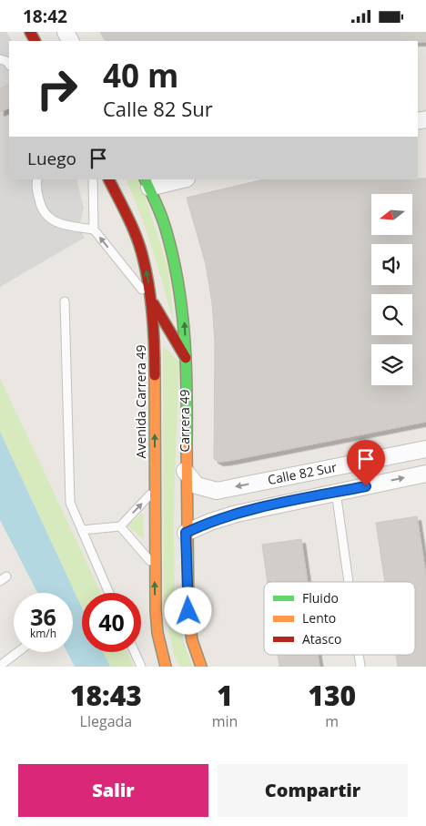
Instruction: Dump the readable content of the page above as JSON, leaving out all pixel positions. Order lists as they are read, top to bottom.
{
  "streets": {
    "main road": ["Avenida Carrera 49", "Carrera 49"],
    "street": ["Calle 82 Sur"]
  },
  "crossings": [
    ["Carrera 49", "Calle 82 Sur"]
  ],
  "one_way": ["Avenida Carrera 49"],
  "legend": ["Fluido", "Lento", "Atasco"],
  "north": "left",
  "page": {
    "status": "18:42",
    "turn": ["40 m", "Calle 82 Sur"],
    "then": "Luego",
    "speed": "36 km/h",
    "limit": "40",
    "eta": [
      "18:43",
      "Llegada",
      "1",
      "min",
      "130",
      "m"
    ],
    "buttons": ["Salir", "Compartir"]
  }
}
